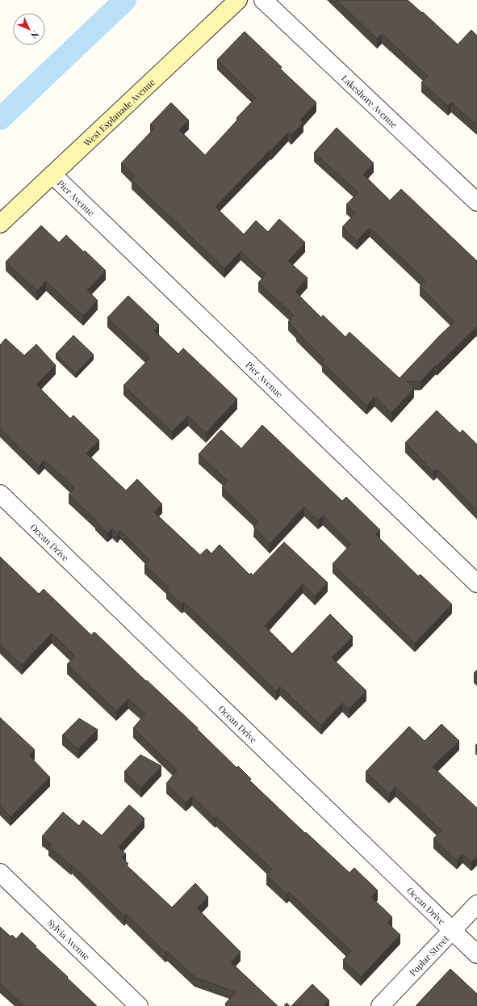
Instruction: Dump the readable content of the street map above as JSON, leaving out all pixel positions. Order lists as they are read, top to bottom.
{
  "streets": {
    "main road": ["West Esplanade Avenue"],
    "street": [
      "Lakeshore Avenue",
      "Pier Avenue",
      "Ocean Drive",
      "Sylvia Avenue",
      "Poplar Street"
    ]
  },
  "crossings": [
    ["West Esplanade Avenue", "Pier Avenue"],
    ["Ocean Drive", "Poplar Street"]
  ],
  "north": "bottom right"
}
